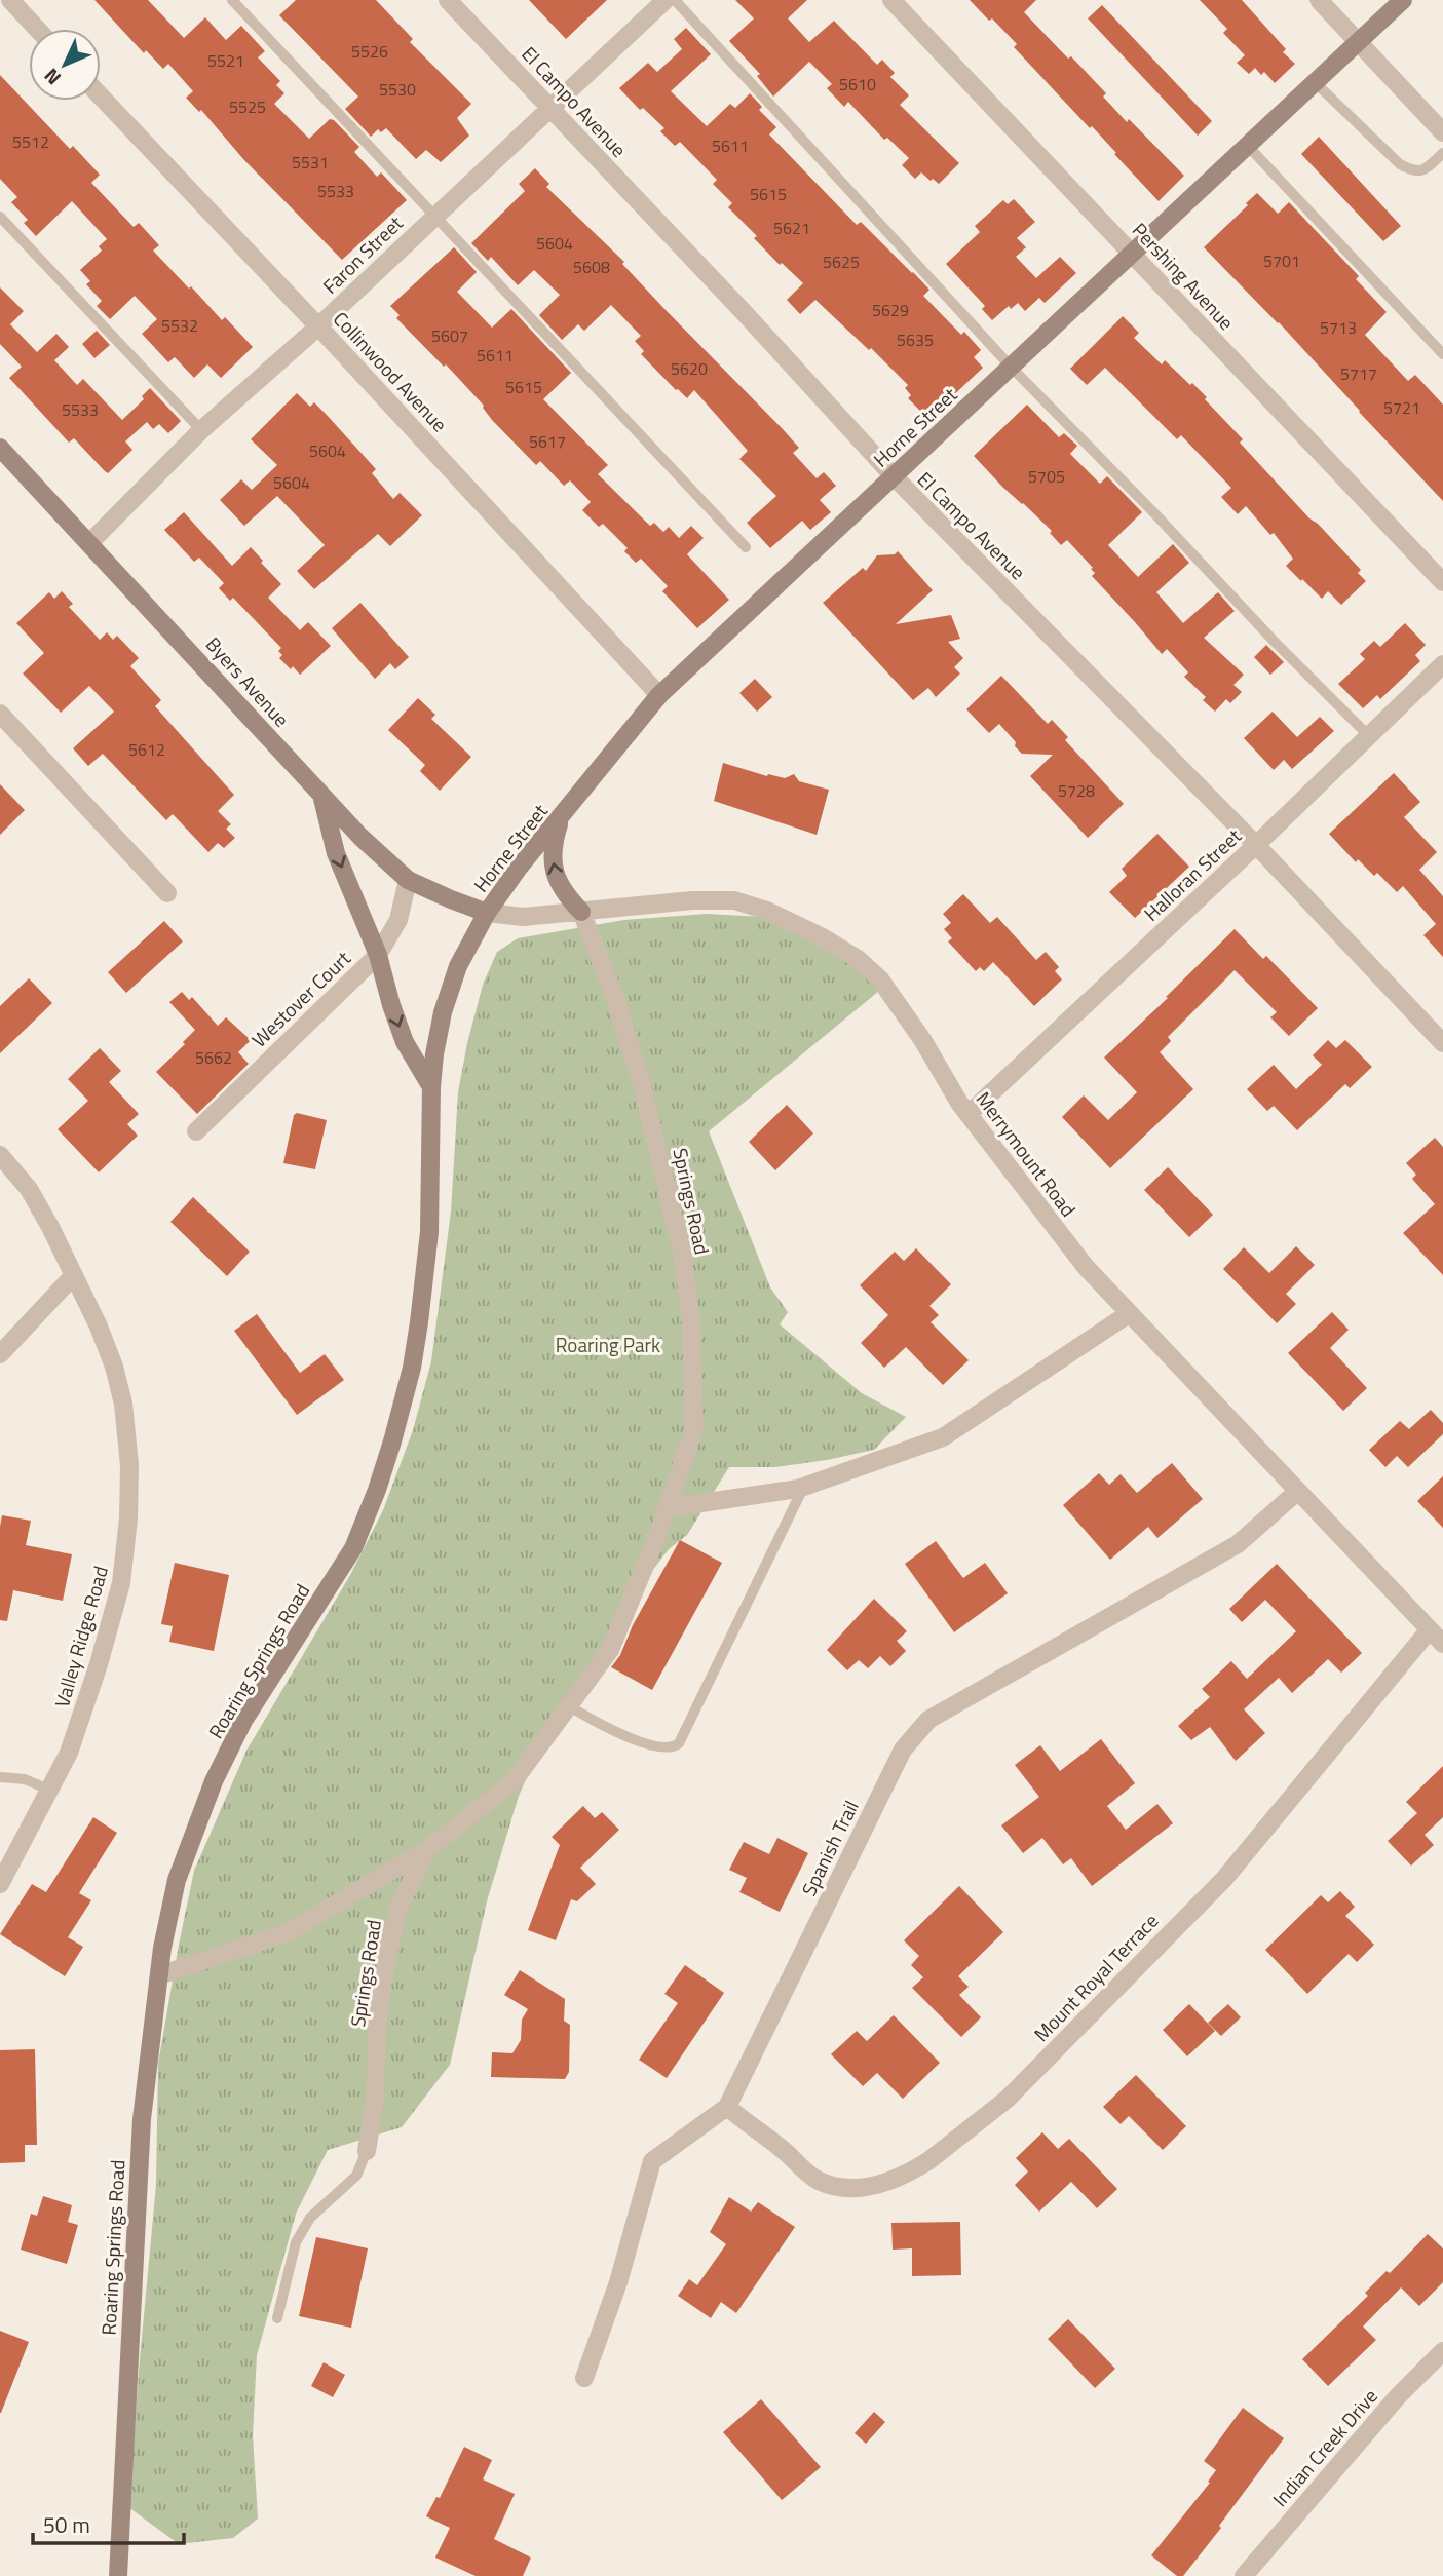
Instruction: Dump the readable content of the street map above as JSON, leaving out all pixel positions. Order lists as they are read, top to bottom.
{
  "streets": {
    "street": [
      "El Campo Avenue",
      "Faron Street",
      "Pershing Avenue",
      "Collinwood Avenue",
      "Horne Street",
      "Byers Avenue",
      "Halloran Street",
      "Westover Court",
      "Merrymount Road",
      "Springs Road",
      "Valley Ridge Road",
      "Roaring Springs Road",
      "Spanish Trail",
      "Mount Royal Terrace",
      "Indian Creek Drive"
    ]
  },
  "crossings": [
    ["El Campo Avenue", "Faron Street"],
    ["El Campo Avenue", "Horne Street"],
    ["El Campo Avenue", "Halloran Street"],
    ["Faron Street", "Collinwood Avenue"],
    ["Faron Street", "Byers Avenue"],
    ["Pershing Avenue", "Horne Street"],
    ["Collinwood Avenue", "Horne Street"],
    ["Horne Street", "Byers Avenue"],
    ["Horne Street", "Merrymount Road"],
    ["Horne Street", "Roaring Springs Road"],
    ["Byers Avenue", "Westover Court"],
    ["Byers Avenue", "Merrymount Road"],
    ["Byers Avenue", "Roaring Springs Road"],
    ["Halloran Street", "Merrymount Road"],
    ["Merrymount Road", "Springs Road"],
    ["Merrymount Road", "Roaring Springs Road"],
    ["Merrymount Road", "Spanish Trail"],
    ["Merrymount Road", "Mount Royal Terrace"],
    ["Springs Road", "Roaring Springs Road"],
    ["Spanish Trail", "Mount Royal Terrace"]
  ],
  "parks": ["Roaring Park"],
  "house_numbers": [
    "5526",
    "5521",
    "5610",
    "5530",
    "5525",
    "5512",
    "5611",
    "5531",
    "5533",
    "5615",
    "5621",
    "5604",
    "5701",
    "5625",
    "5608",
    "5629",
    "5532",
    "5713",
    "5607",
    "5635",
    "5611",
    "5620",
    "5717",
    "5615",
    "5721",
    "5533",
    "5617",
    "5604",
    "5705",
    "5604",
    "5612",
    "5728",
    "5662"
  ],
  "scale_bar": "50 m",
  "north": "bottom left"
}
